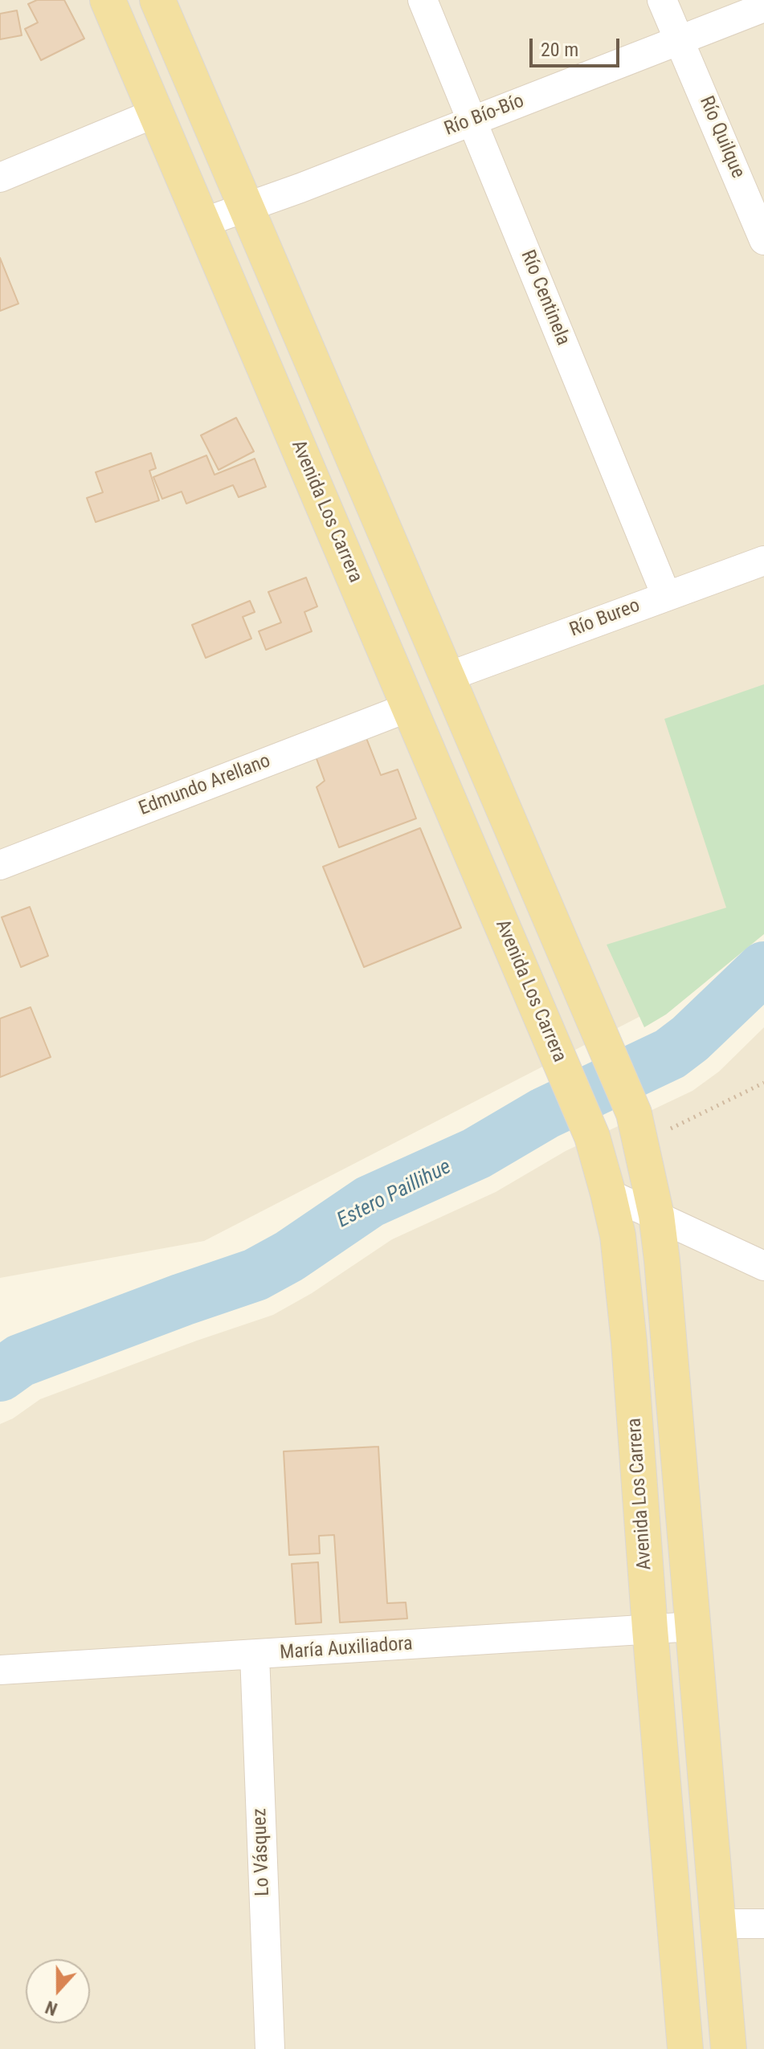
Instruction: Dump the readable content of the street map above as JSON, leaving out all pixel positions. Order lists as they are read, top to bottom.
{
  "streets": {
    "main road": ["Avenida Los Carrera"],
    "street": [
      "Río Bío-Bío",
      "Río Quilque",
      "Río Centinela",
      "Río Bureo",
      "Edmundo Arellano",
      "María Auxiliadora",
      "Lo Vásquez"
    ]
  },
  "crossings": [
    ["Río Bío-Bío", "Río Quilque"],
    ["Río Bío-Bío", "Río Centinela"],
    ["Río Bío-Bío", "Avenida Los Carrera"],
    ["Río Centinela", "Río Bureo"],
    ["Avenida Los Carrera", "Río Bureo"],
    ["Avenida Los Carrera", "Edmundo Arellano"],
    ["Avenida Los Carrera", "María Auxiliadora"],
    ["María Auxiliadora", "Lo Vásquez"]
  ],
  "water": ["Estero Paillihue"],
  "scale_bar": "20 m",
  "north": "bottom"
}
